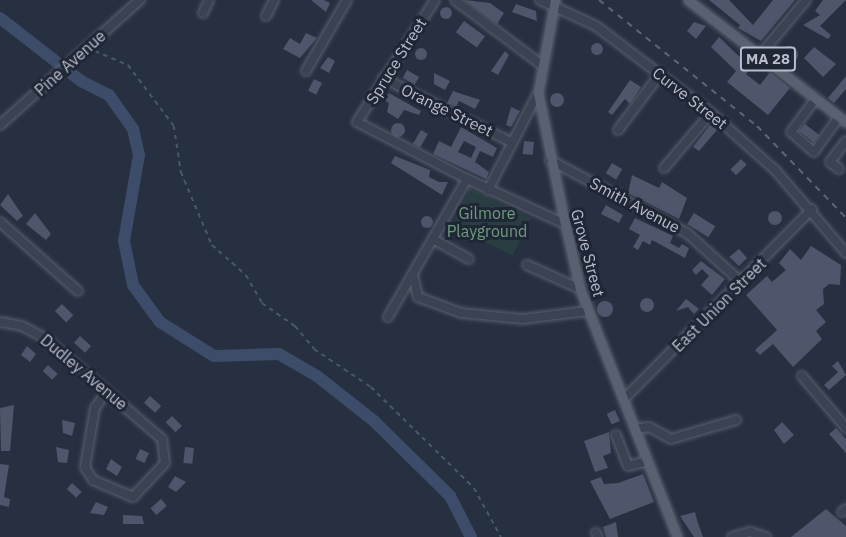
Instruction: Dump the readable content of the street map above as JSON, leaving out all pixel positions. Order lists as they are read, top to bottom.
{
  "streets": {
    "main road": ["MA 28", "Grove Street"],
    "street": [
      "Spruce Street",
      "Pine Avenue",
      "Curve Street",
      "Orange Street",
      "Smith Avenue",
      "East Union Street",
      "Dudley Avenue"
    ]
  },
  "crossings": [
    ["Spruce Street", "Orange Street"],
    ["Curve Street", "Grove Street"],
    ["Curve Street", "East Union Street"],
    ["Smith Avenue", "Grove Street"],
    ["Smith Avenue", "East Union Street"],
    ["Grove Street", "East Union Street"]
  ],
  "parks": ["Gilmore Playground"]
}
